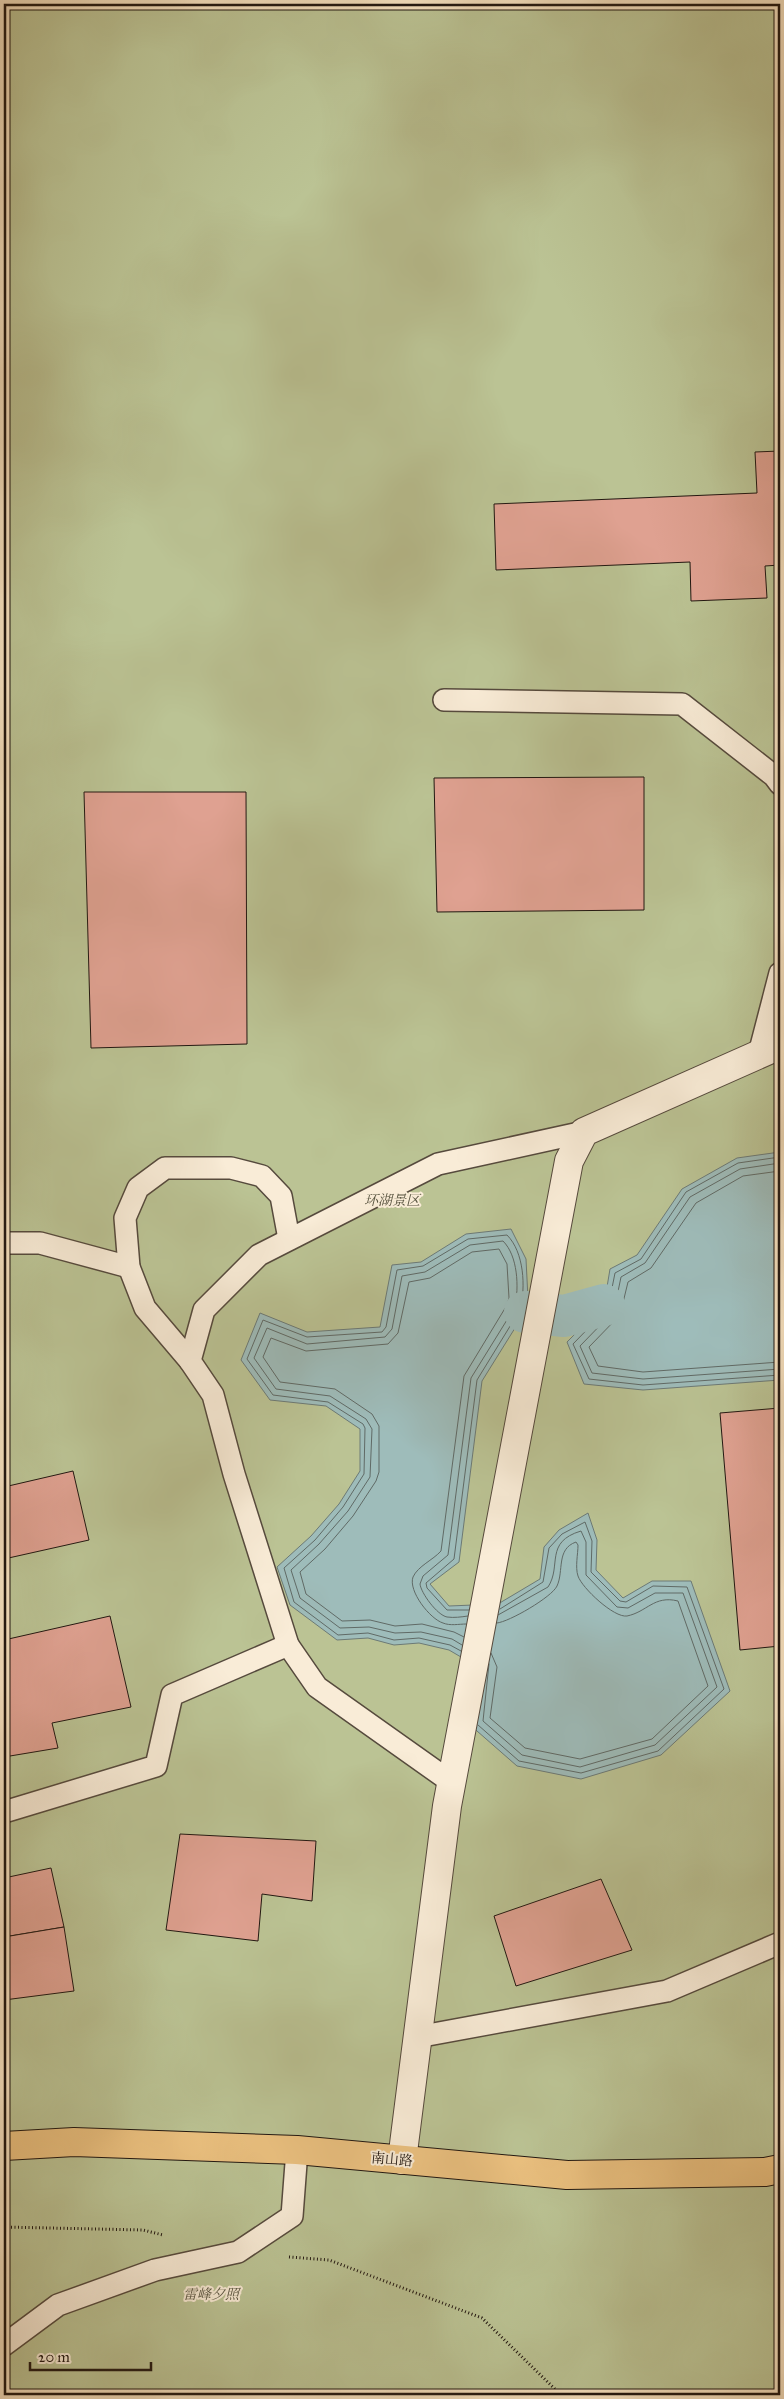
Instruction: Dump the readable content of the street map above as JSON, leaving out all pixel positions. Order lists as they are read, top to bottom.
{
  "streets": {
    "main road": ["南山路"]
  },
  "parks": ["环湖景区", "雷峰夕照"],
  "scale_bar": "20 m"
}
